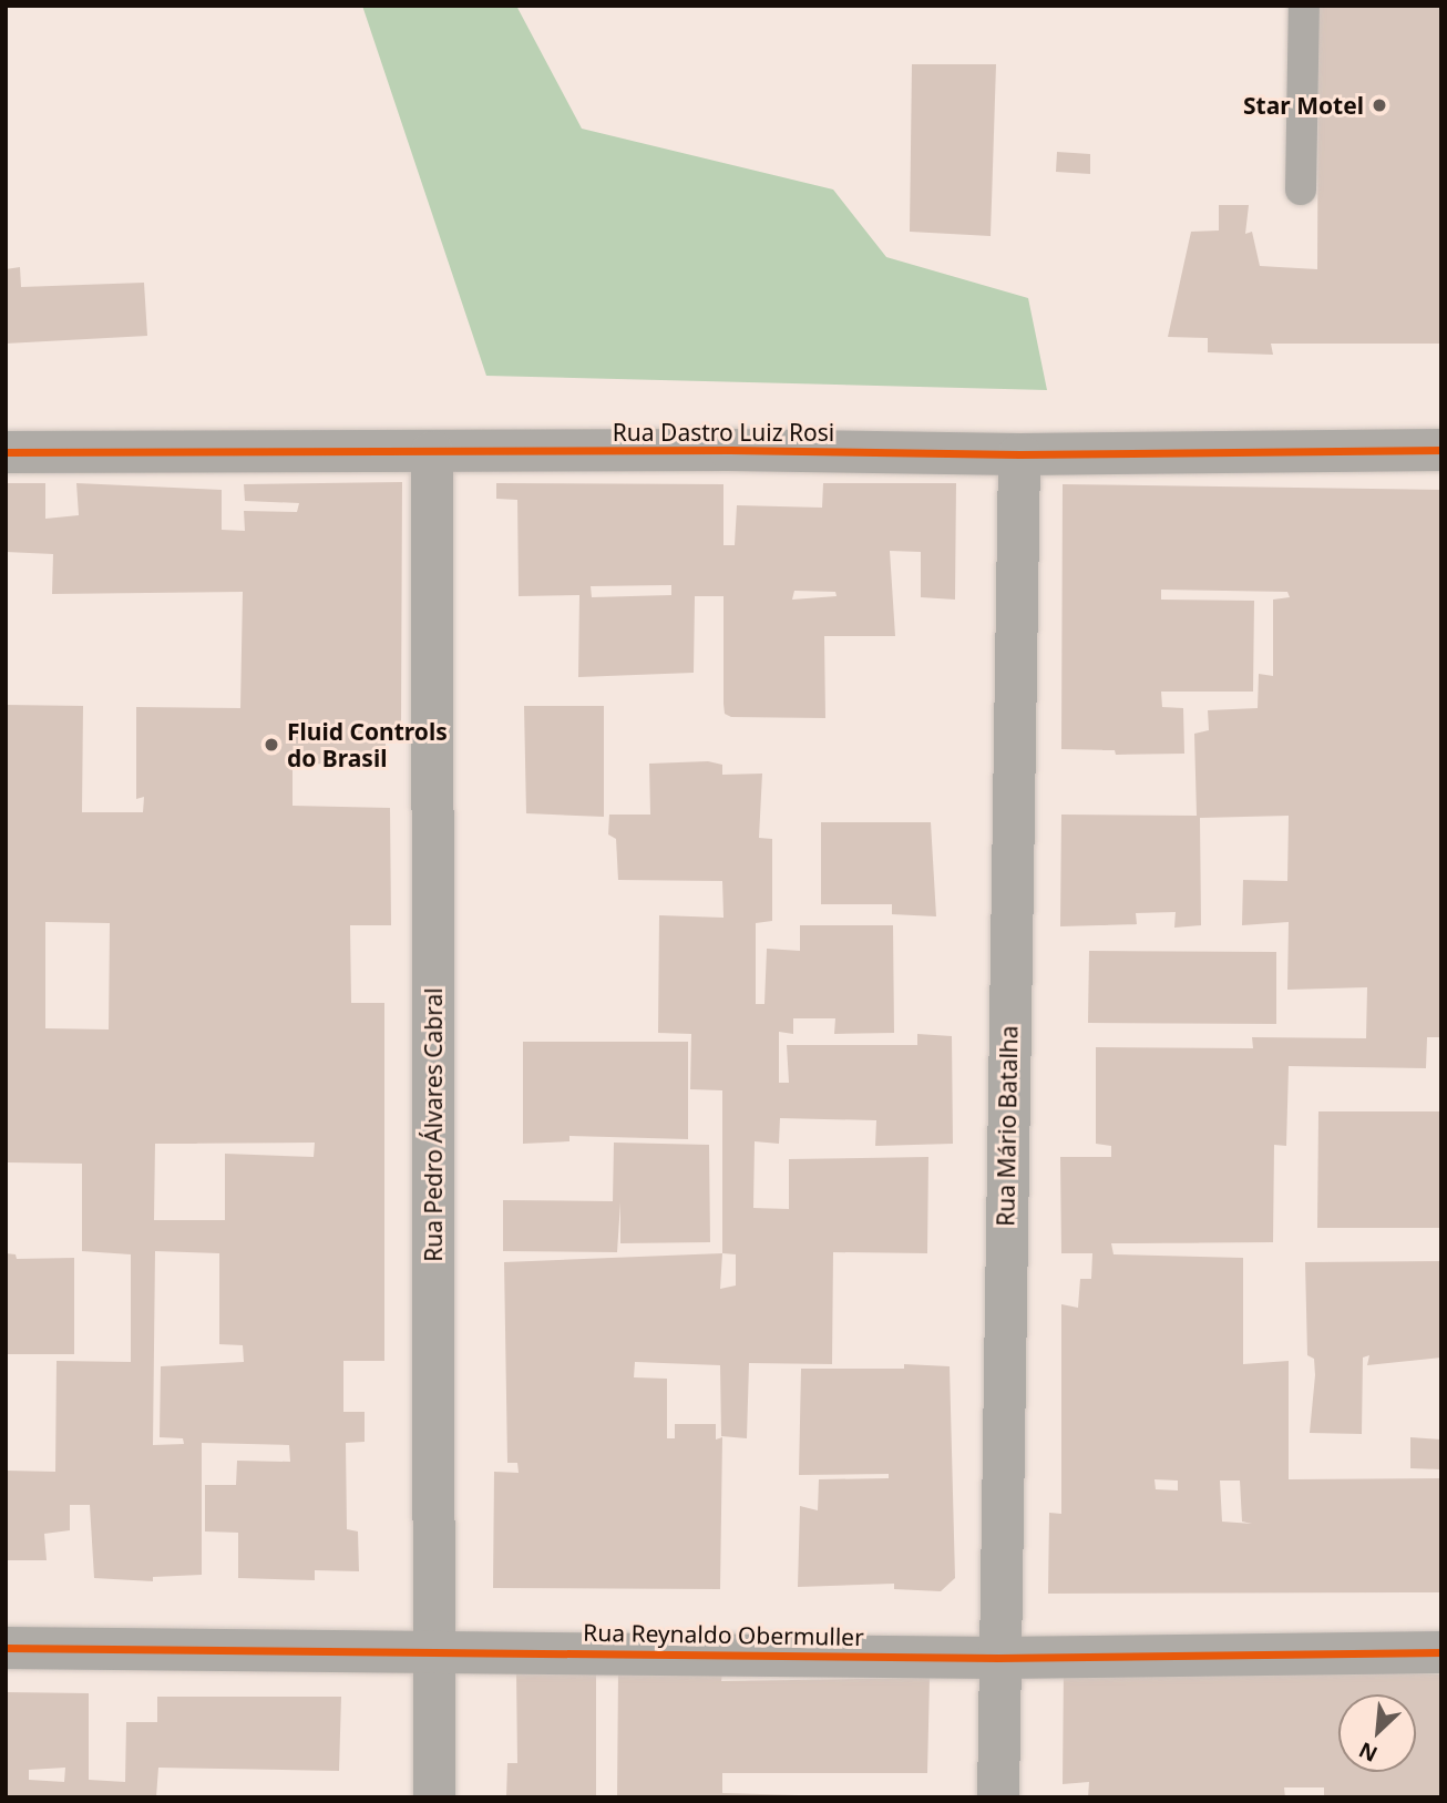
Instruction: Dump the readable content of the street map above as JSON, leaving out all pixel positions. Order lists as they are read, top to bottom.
{
  "streets": {
    "street": [
      "Rua Dastro Luiz Rosi",
      "Rua Pedro Álvares Cabral",
      "Rua Mário Batalha",
      "Rua Reynaldo Obermuller"
    ]
  },
  "crossings": [
    ["Rua Dastro Luiz Rosi", "Rua Pedro Álvares Cabral"],
    ["Rua Dastro Luiz Rosi", "Rua Mário Batalha"],
    ["Rua Pedro Álvares Cabral", "Rua Reynaldo Obermuller"],
    ["Rua Mário Batalha", "Rua Reynaldo Obermuller"]
  ],
  "places": ["Star Motel", "Fluid Controls do Brasil"],
  "north": "bottom left"
}
